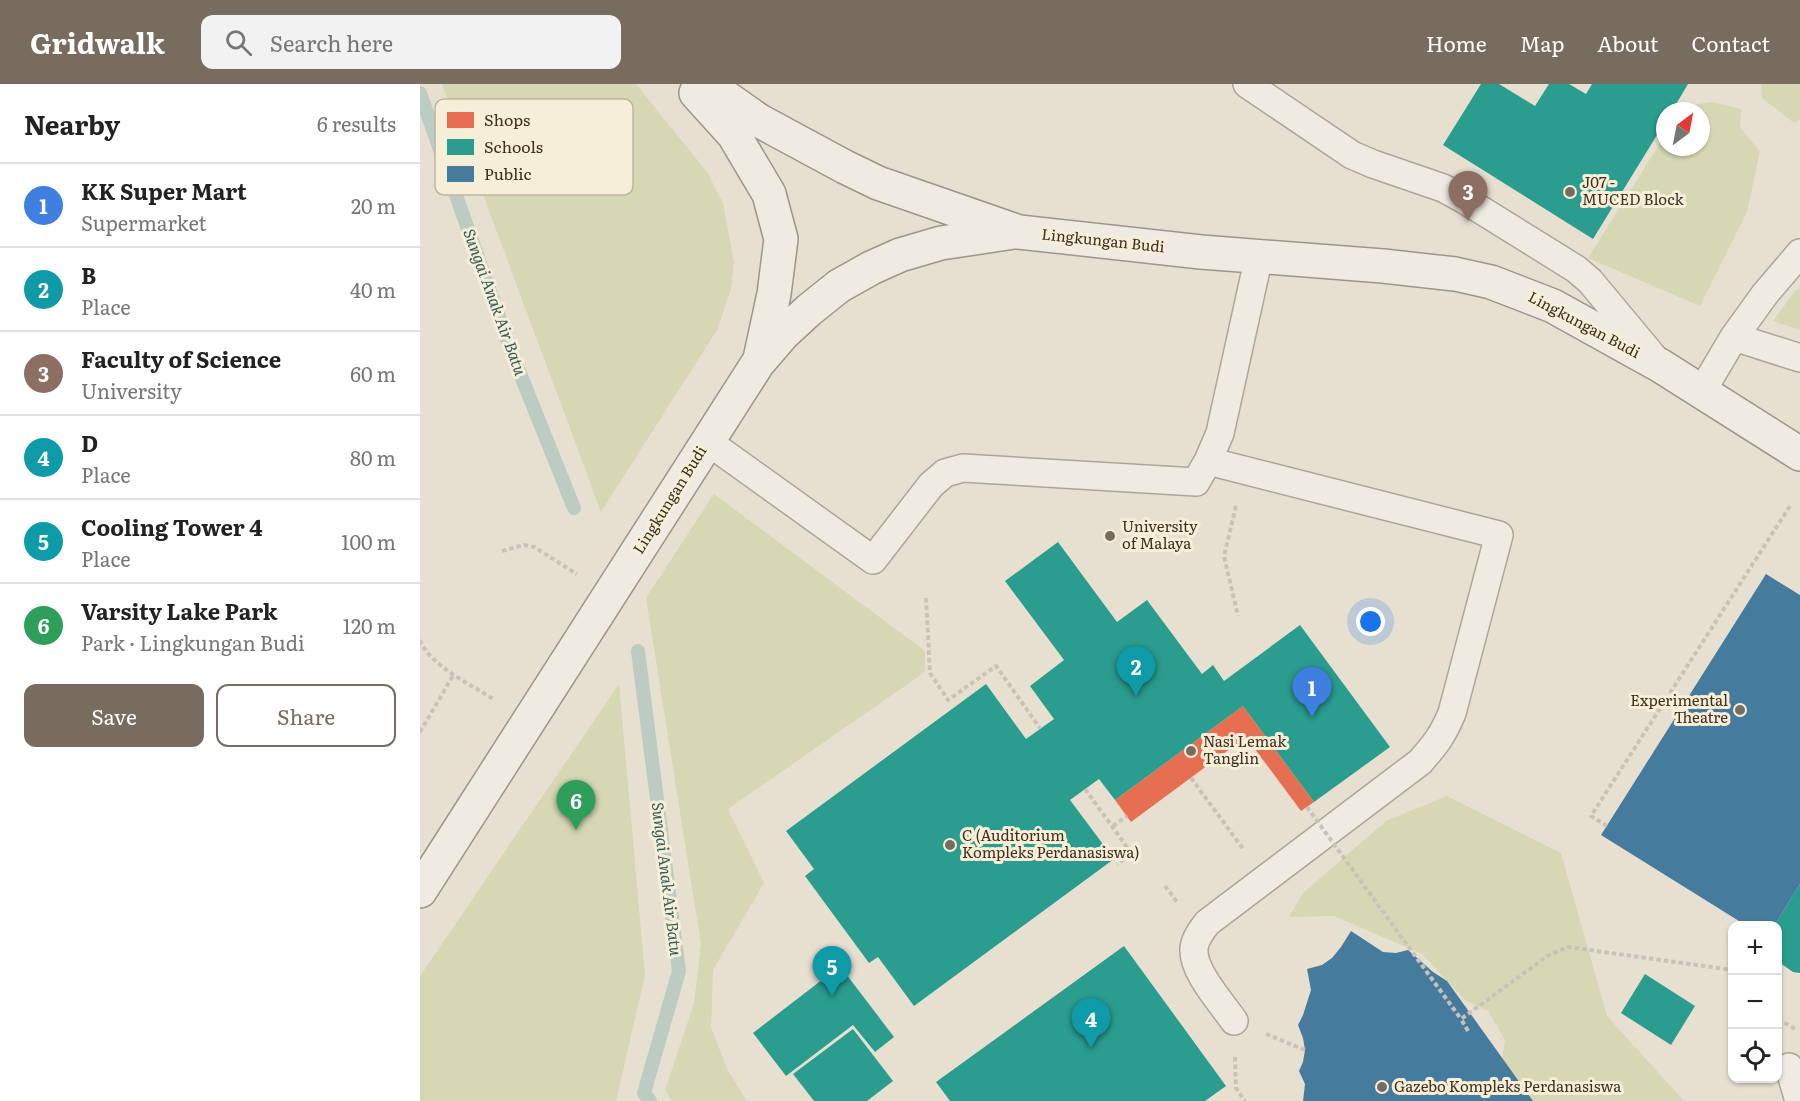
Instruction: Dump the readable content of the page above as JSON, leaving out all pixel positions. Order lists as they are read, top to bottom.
{
  "streets": {
    "street": ["Lingkungan Budi"]
  },
  "water": ["Sungai Anak Air Batu"],
  "places": [
    "J07 - MUCED Block",
    "University of Malaya",
    "Experimental Theatre",
    "Nasi Lemak Tanglin",
    "C (Auditorium Kompleks Perdanasiswa)",
    "Gazebo Kompleks Perdanasiswa"
  ],
  "legend": ["Shops", "Schools", "Public"],
  "north": "top right",
  "page": {
    "header": "Gridwalk",
    "search": "Search here",
    "nav": [
      "Home",
      "Map",
      "About",
      "Contact"
    ],
    "heading": ["Nearby", "6 results"],
    "list": [
      {
        "mark": "1",
        "name": "KK Super Mart",
        "note": "Supermarket",
        "value": "20 m"
      },
      {
        "mark": "2",
        "name": "B",
        "note": "Place",
        "value": "40 m"
      },
      {
        "mark": "3",
        "name": "Faculty of Science",
        "note": "University",
        "value": "60 m"
      },
      {
        "mark": "4",
        "name": "D",
        "note": "Place",
        "value": "80 m"
      },
      {
        "mark": "5",
        "name": "Cooling Tower 4",
        "note": "Place",
        "value": "100 m"
      },
      {
        "mark": "6",
        "name": "Varsity Lake Park",
        "note": "Park · Lingkungan Budi",
        "value": "120 m"
      }
    ],
    "pins": [
      "3",
      "2",
      "1",
      "6",
      "5",
      "4"
    ],
    "buttons": ["Save", "Share"],
    "map_buttons": ["+", "−"]
  }
}
